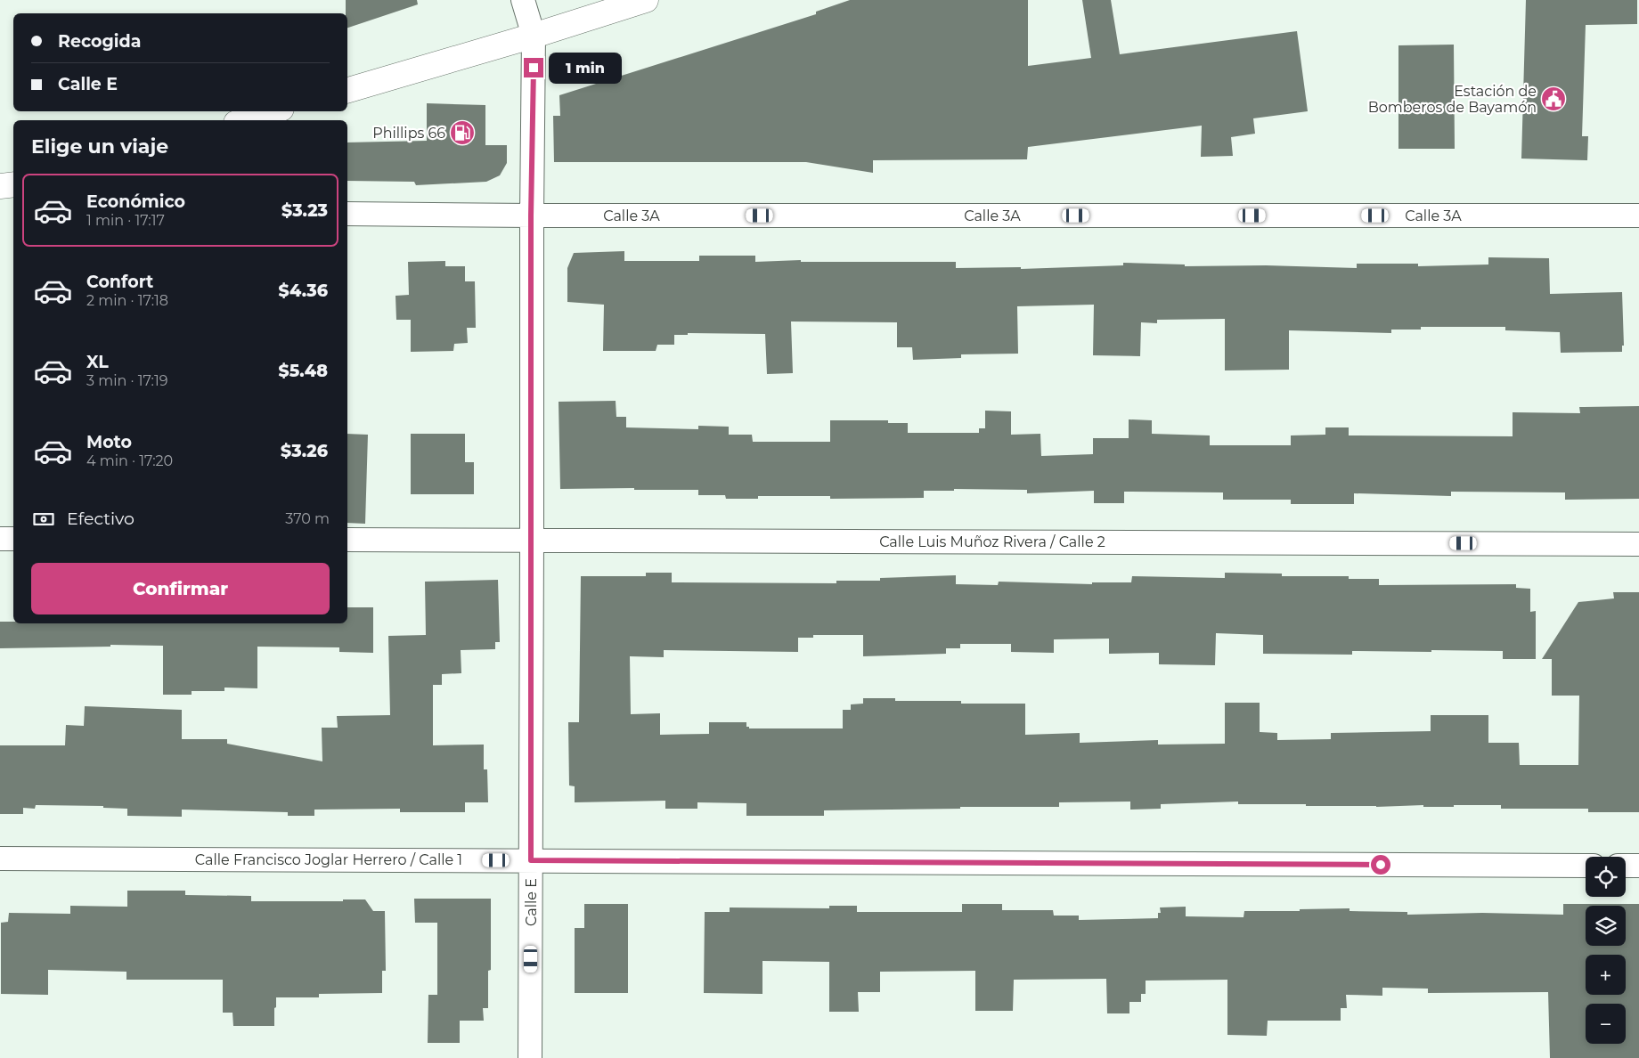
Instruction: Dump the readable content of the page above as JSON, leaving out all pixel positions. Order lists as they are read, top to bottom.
{
  "streets": {
    "street": [
      "Calle 3A",
      "Calle Luis Muñoz Rivera / Calle 2",
      "Calle Francisco Joglar Herrero / Calle 1",
      "Calle E"
    ]
  },
  "crossings": [
    ["Calle 3A", "Calle E"],
    ["Calle Luis Muñoz Rivera / Calle 2", "Calle E"],
    ["Calle Francisco Joglar Herrero / Calle 1", "Calle E"]
  ],
  "places": {
    "public building": ["Estación de Bomberos de Bayamón"],
    "fuel station": ["Phillips 66"]
  },
  "page": {
    "banner": ["Recogida", "Calle E"],
    "bubble": "1 min",
    "heading": "Elige un viaje",
    "list": [
      {
        "name": "Económico",
        "note": "1 min · 17:17",
        "value": "$3.23"
      },
      {
        "name": "Confort",
        "note": "2 min · 17:18",
        "value": "$4.36"
      },
      {
        "name": "XL",
        "note": "3 min · 17:19",
        "value": "$5.48"
      },
      {
        "name": "Moto",
        "note": "4 min · 17:20",
        "value": "$3.26"
      }
    ],
    "pay": ["Efectivo", "370 m"],
    "buttons": "Confirmar",
    "map_buttons": ["+", "−"]
  }
}
